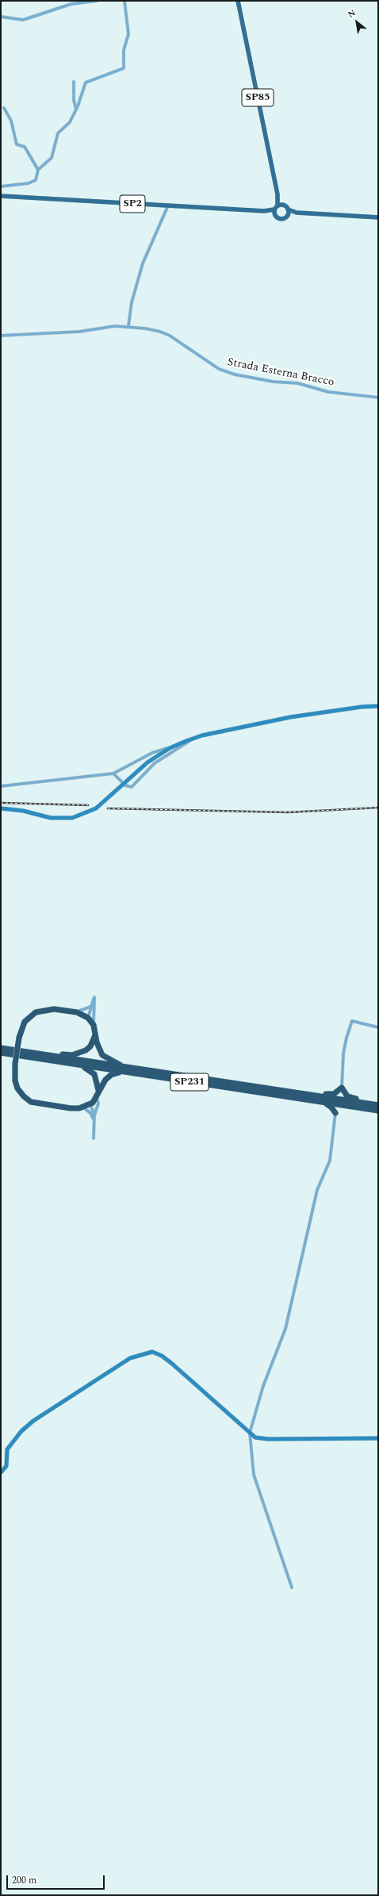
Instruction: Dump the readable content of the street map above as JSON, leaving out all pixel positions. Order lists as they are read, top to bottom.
{
  "streets": {
    "highway": ["SP231"],
    "main road": ["SP85", "SP2"],
    "street": ["Strada Esterna Bracco"]
  },
  "crossings": [
    ["SP85", "SP2"]
  ],
  "scale_bar": "200 m",
  "north": "top left"
}
